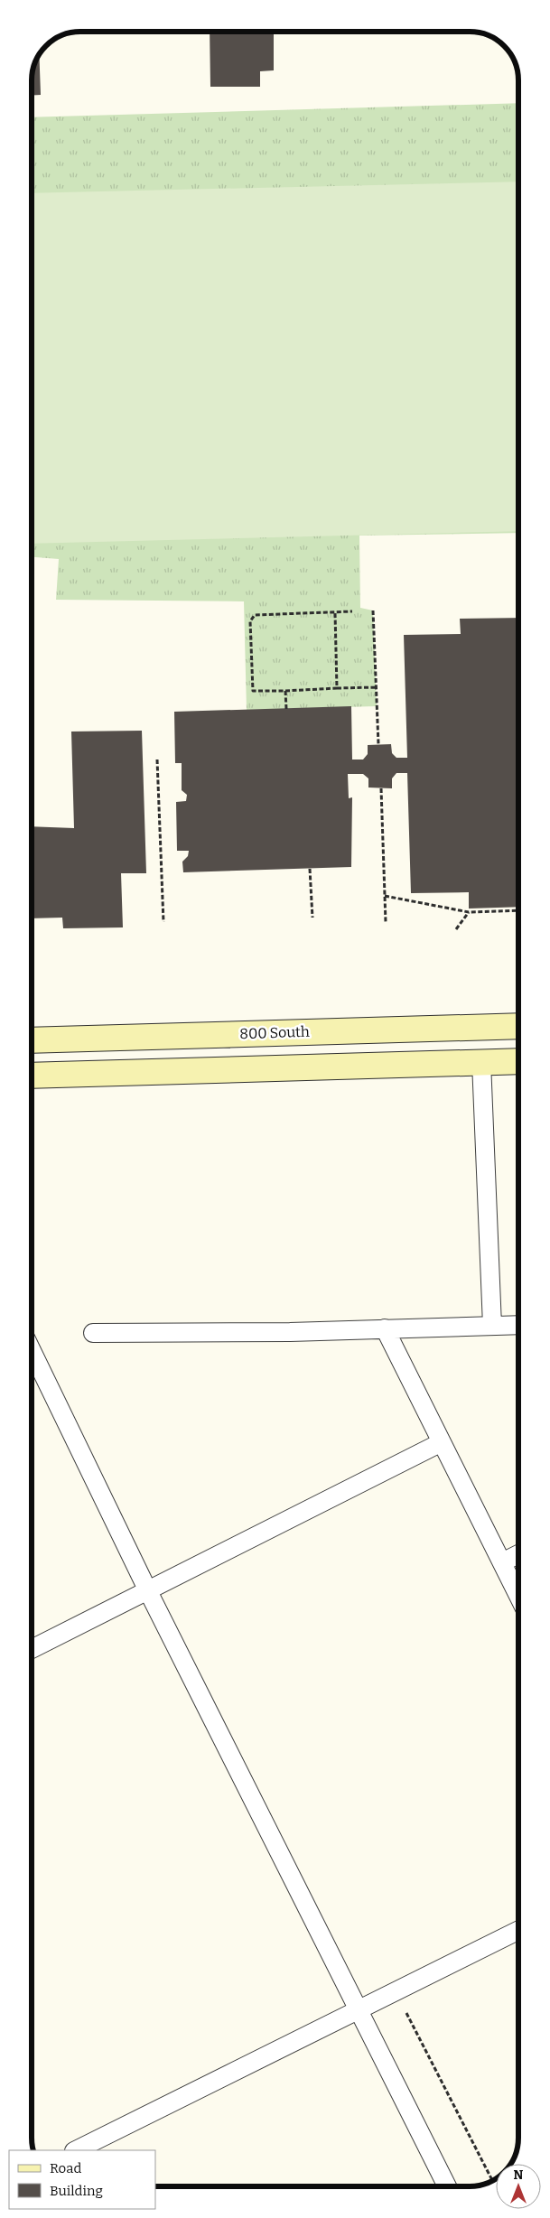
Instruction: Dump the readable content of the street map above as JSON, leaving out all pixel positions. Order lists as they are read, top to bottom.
{
  "streets": {
    "street": ["800 South"]
  },
  "legend": ["Road", "Building"],
  "north": "top"
}
